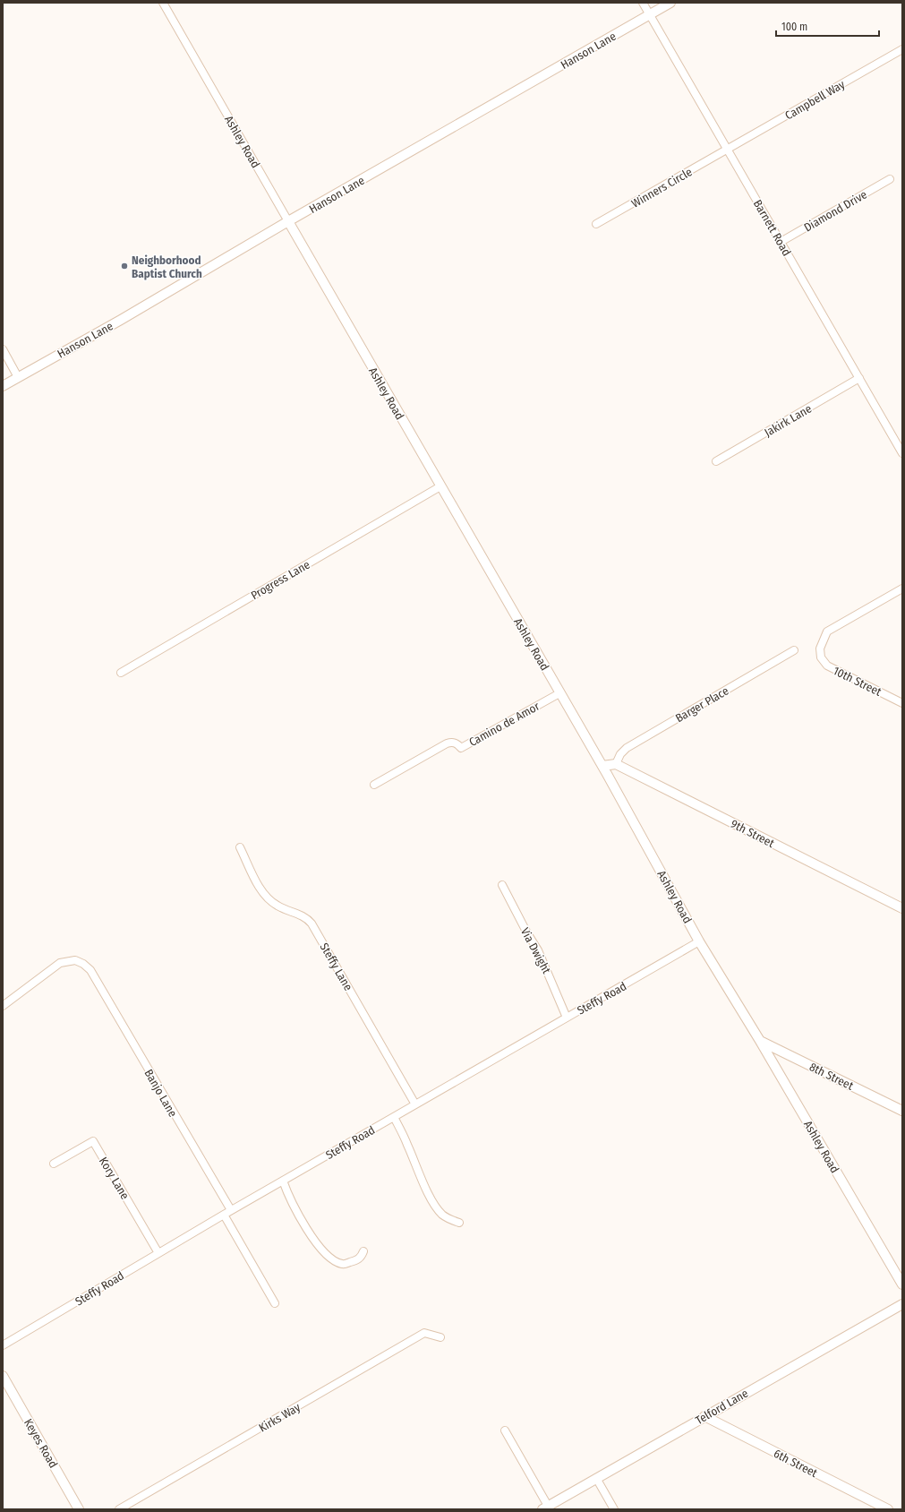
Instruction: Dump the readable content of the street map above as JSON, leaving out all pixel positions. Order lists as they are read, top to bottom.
{
  "streets": {
    "street": [
      "Hanson Lane",
      "Campbell Way",
      "Ashley Road",
      "Winners Circle",
      "Diamond Drive",
      "Barnett Road",
      "Jakirk Lane",
      "Progress Lane",
      "10th Street",
      "Barger Place",
      "Camino de Amor",
      "9th Street",
      "Via Dwight",
      "Steffy Lane",
      "Steffy Road",
      "8th Street",
      "Banjo Lane",
      "Kory Lane",
      "Telford Lane",
      "Kirks Way",
      "Keyes Road",
      "6th Street"
    ]
  },
  "crossings": [
    ["Hanson Lane", "Ashley Road"],
    ["Hanson Lane", "Barnett Road"],
    ["Campbell Way", "Winners Circle"],
    ["Campbell Way", "Barnett Road"],
    ["Ashley Road", "Progress Lane"],
    ["Ashley Road", "Camino de Amor"],
    ["Ashley Road", "Steffy Road"],
    ["Ashley Road", "8th Street"],
    ["Winners Circle", "Barnett Road"],
    ["Diamond Drive", "Barnett Road"],
    ["Barnett Road", "Jakirk Lane"],
    ["Barger Place", "9th Street"],
    ["Via Dwight", "Steffy Road"],
    ["Steffy Lane", "Steffy Road"],
    ["Steffy Road", "Banjo Lane"],
    ["Steffy Road", "Kory Lane"],
    ["Telford Lane", "6th Street"]
  ],
  "places": ["Neighborhood Baptist Church"],
  "scale_bar": "100 m"
}
